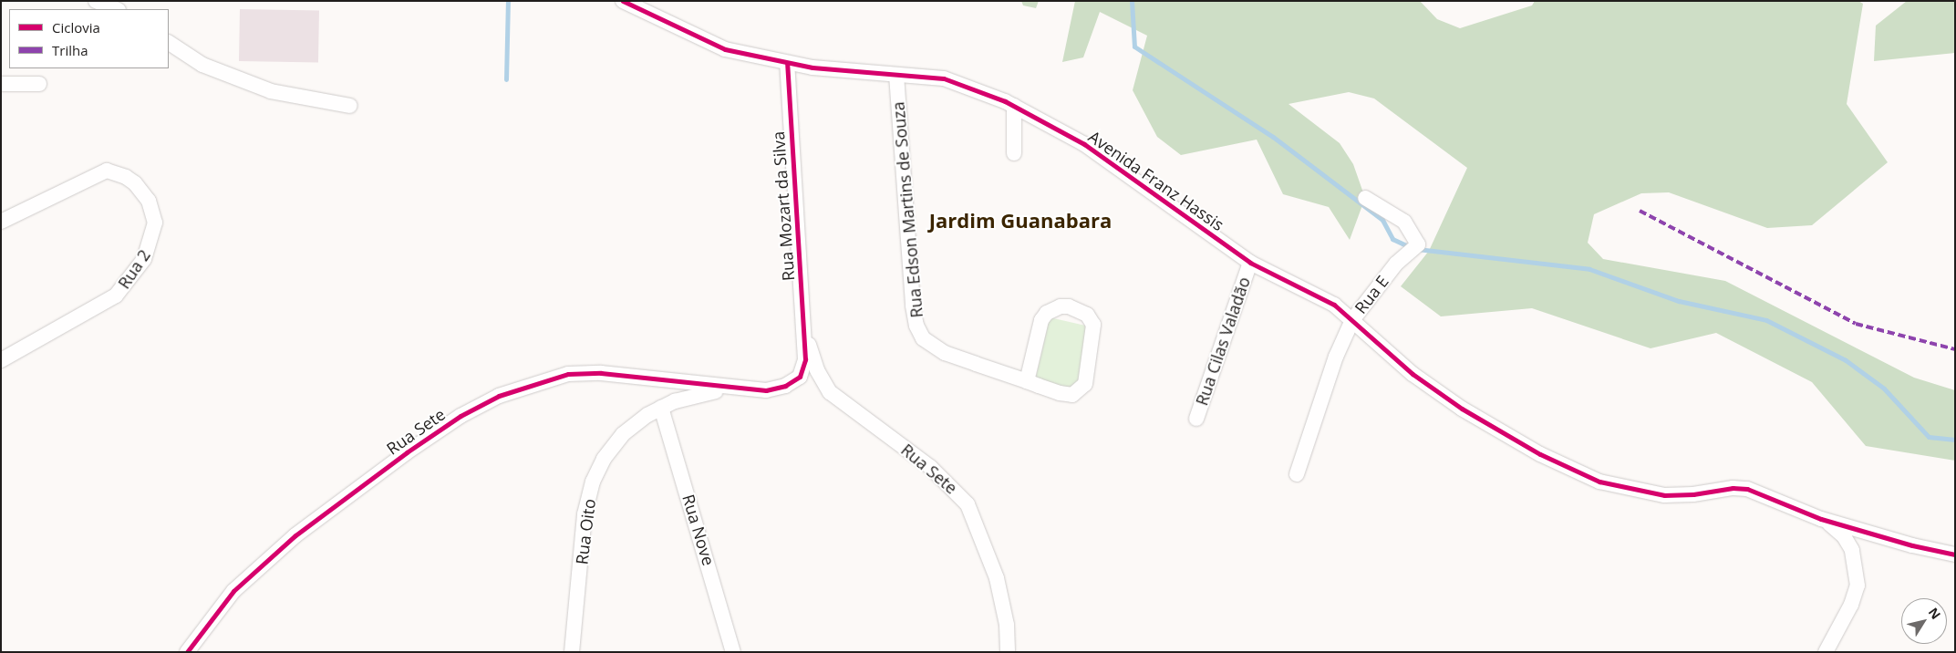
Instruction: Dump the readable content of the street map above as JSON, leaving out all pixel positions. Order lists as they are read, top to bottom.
{
  "streets": {
    "street": [
      "Avenida Franz Hassis",
      "Rua Mozart da Silva",
      "Rua Edson Martins de Souza",
      "Rua 2",
      "Rua E",
      "Rua Cilas Valadão",
      "Rua Sete",
      "Rua Nove",
      "Rua Oito"
    ]
  },
  "crossings": [
    ["Avenida Franz Hassis", "Rua Mozart da Silva"],
    ["Avenida Franz Hassis", "Rua Edson Martins de Souza"],
    ["Avenida Franz Hassis", "Rua E"],
    ["Avenida Franz Hassis", "Rua Cilas Valadão"],
    ["Rua Mozart da Silva", "Rua Sete"],
    ["Rua Sete", "Rua Oito"],
    ["Rua Nove", "Rua Oito"]
  ],
  "districts": ["Jardim Guanabara"],
  "legend": ["Ciclovia", "Trilha"],
  "north": "top right"
}
